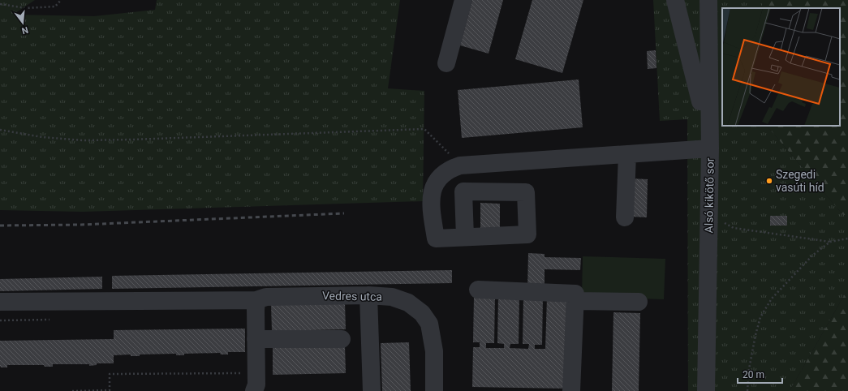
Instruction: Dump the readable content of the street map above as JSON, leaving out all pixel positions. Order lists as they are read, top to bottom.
{
  "streets": {
    "street": ["Alsó kikötő sor", "Vedres utca"]
  },
  "places": ["Szegedi vasúti híd"],
  "scale_bar": "20 m",
  "north": "bottom"
}
